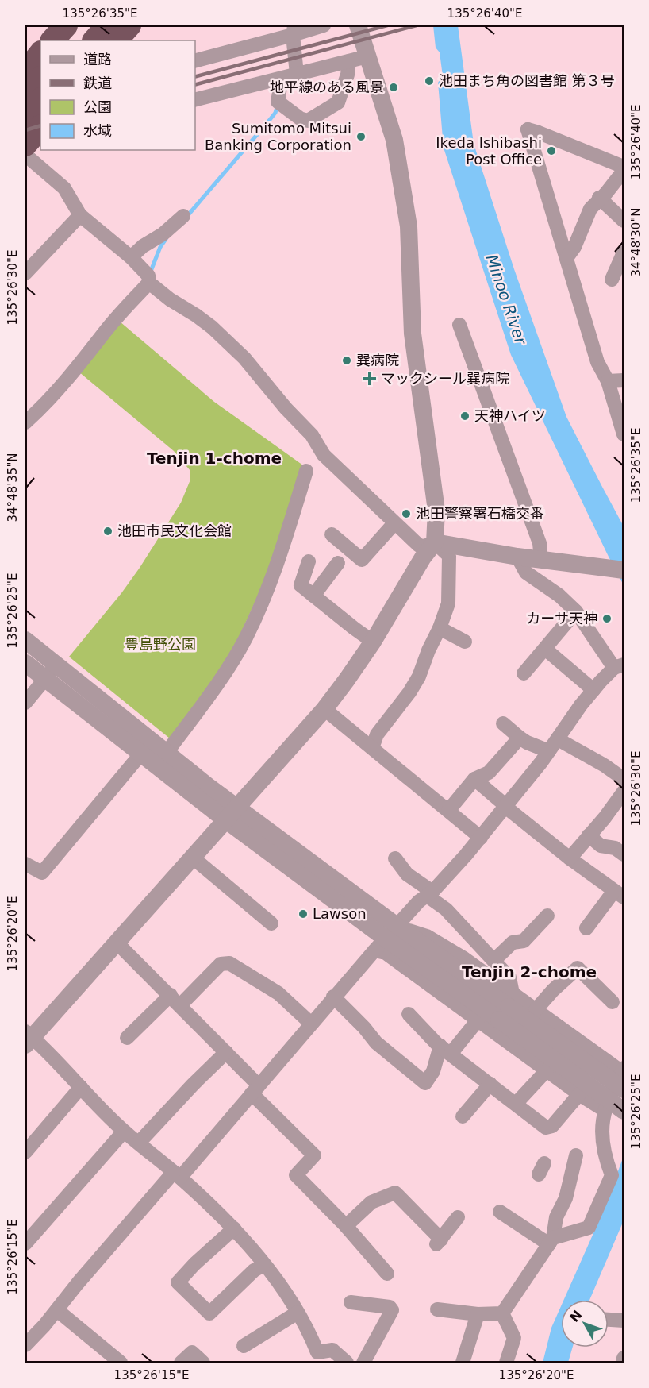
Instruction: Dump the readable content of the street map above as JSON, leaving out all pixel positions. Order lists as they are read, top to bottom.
{
  "districts": ["Tenjin 1-chome", "Tenjin 2-chome"],
  "water": ["Minoo River"],
  "parks": ["豊島野公園"],
  "places": {
    "other": [
      "池田まち角の図書館 第３号",
      "地平線のある風景",
      "Sumitomo Mitsui Banking Corporation",
      "Ikeda Ishibashi Post Office",
      "巽病院",
      "天神ハイツ",
      "池田警察署石橋交番",
      "池田市民文化会館",
      "カーサ天神",
      "Lawson"
    ],
    "health": ["マックシール巽病院"]
  },
  "legend": [
    "道路",
    "鉄道",
    "公園",
    "水域"
  ],
  "north": "top left",
  "coordinates": [
    "135°26'35\"E",
    "135°26'40\"E",
    "34°48'30\"N",
    "135°26'30\"E",
    "34°48'35\"N",
    "135°26'25\"E",
    "135°26'20\"E",
    "135°26'15\"E"
  ]
}
